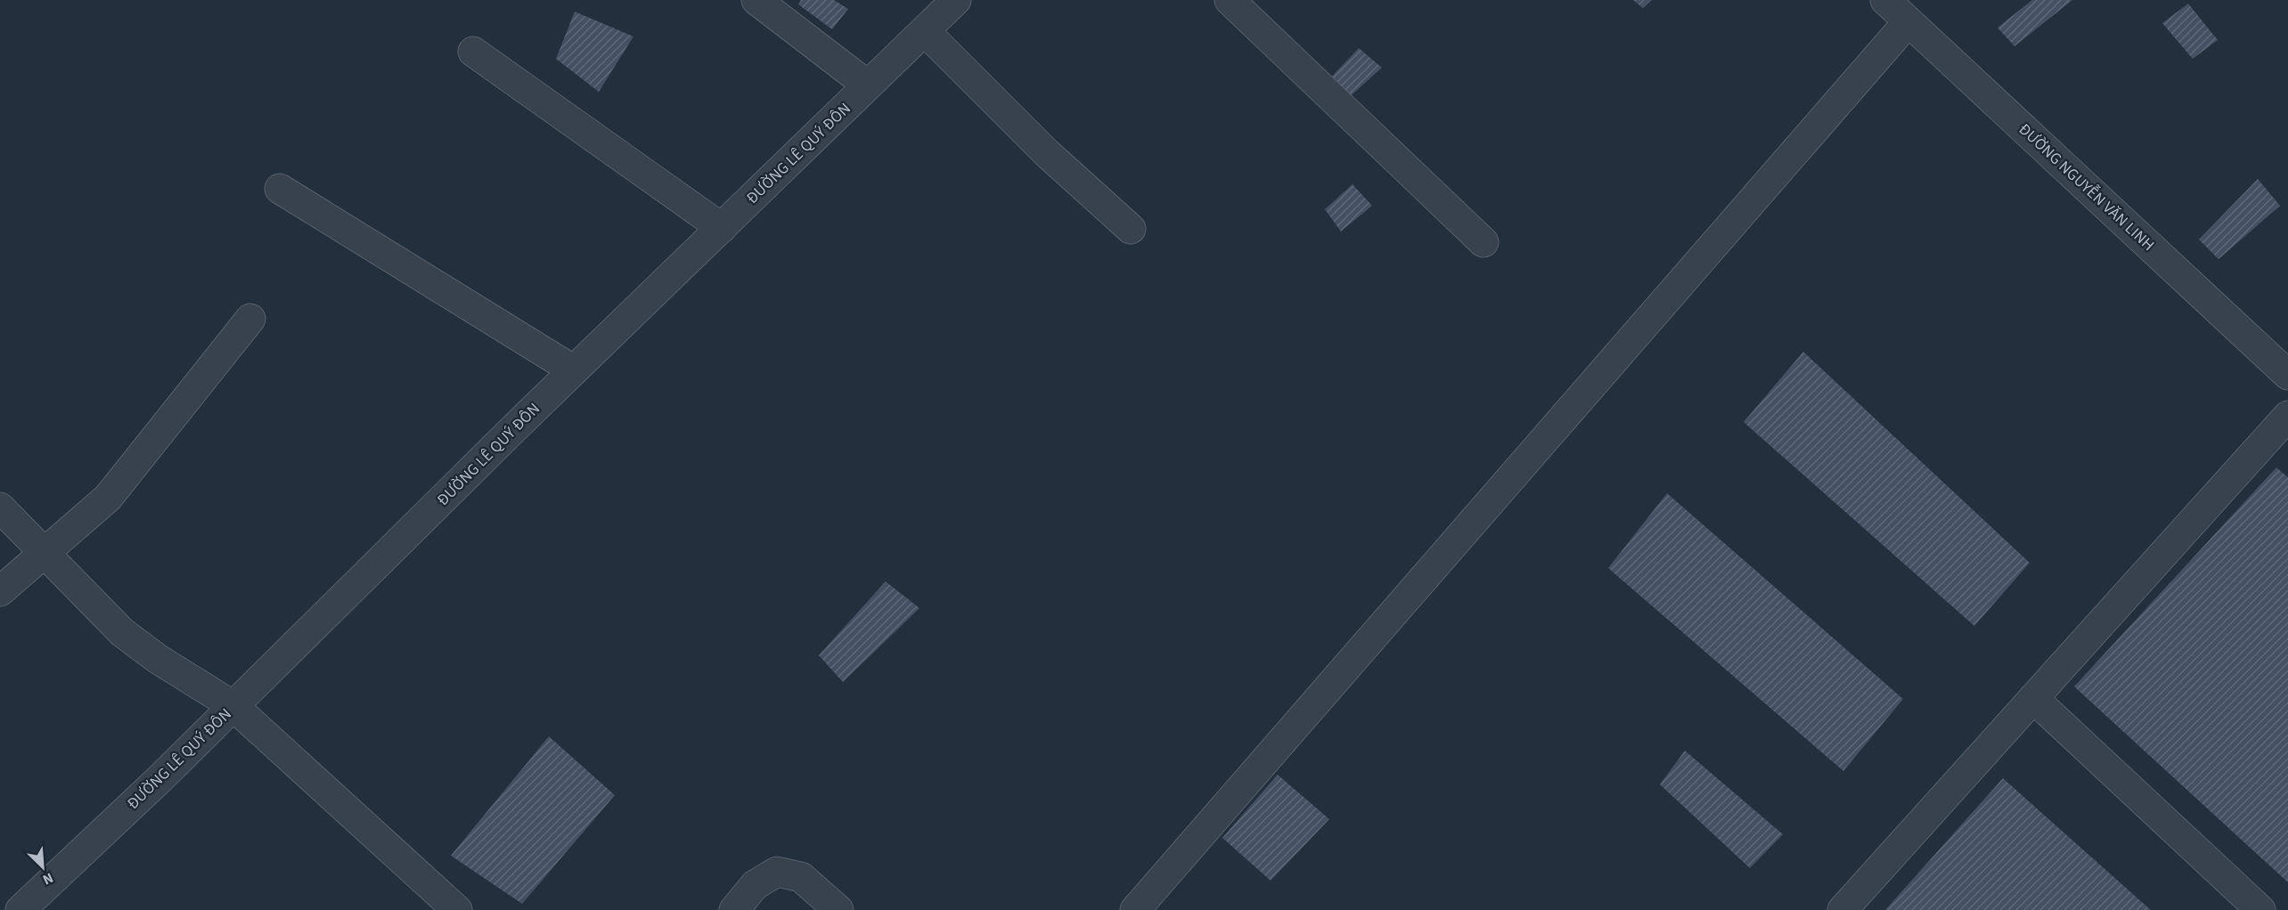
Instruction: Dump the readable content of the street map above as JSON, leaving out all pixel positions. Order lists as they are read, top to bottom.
{
  "streets": {
    "street": ["ĐƯỜNG LÊ QUÝ ĐÔN", "ĐƯỜNG NGUYỄN VĂN LINH"]
  },
  "north": "bottom right"
}
